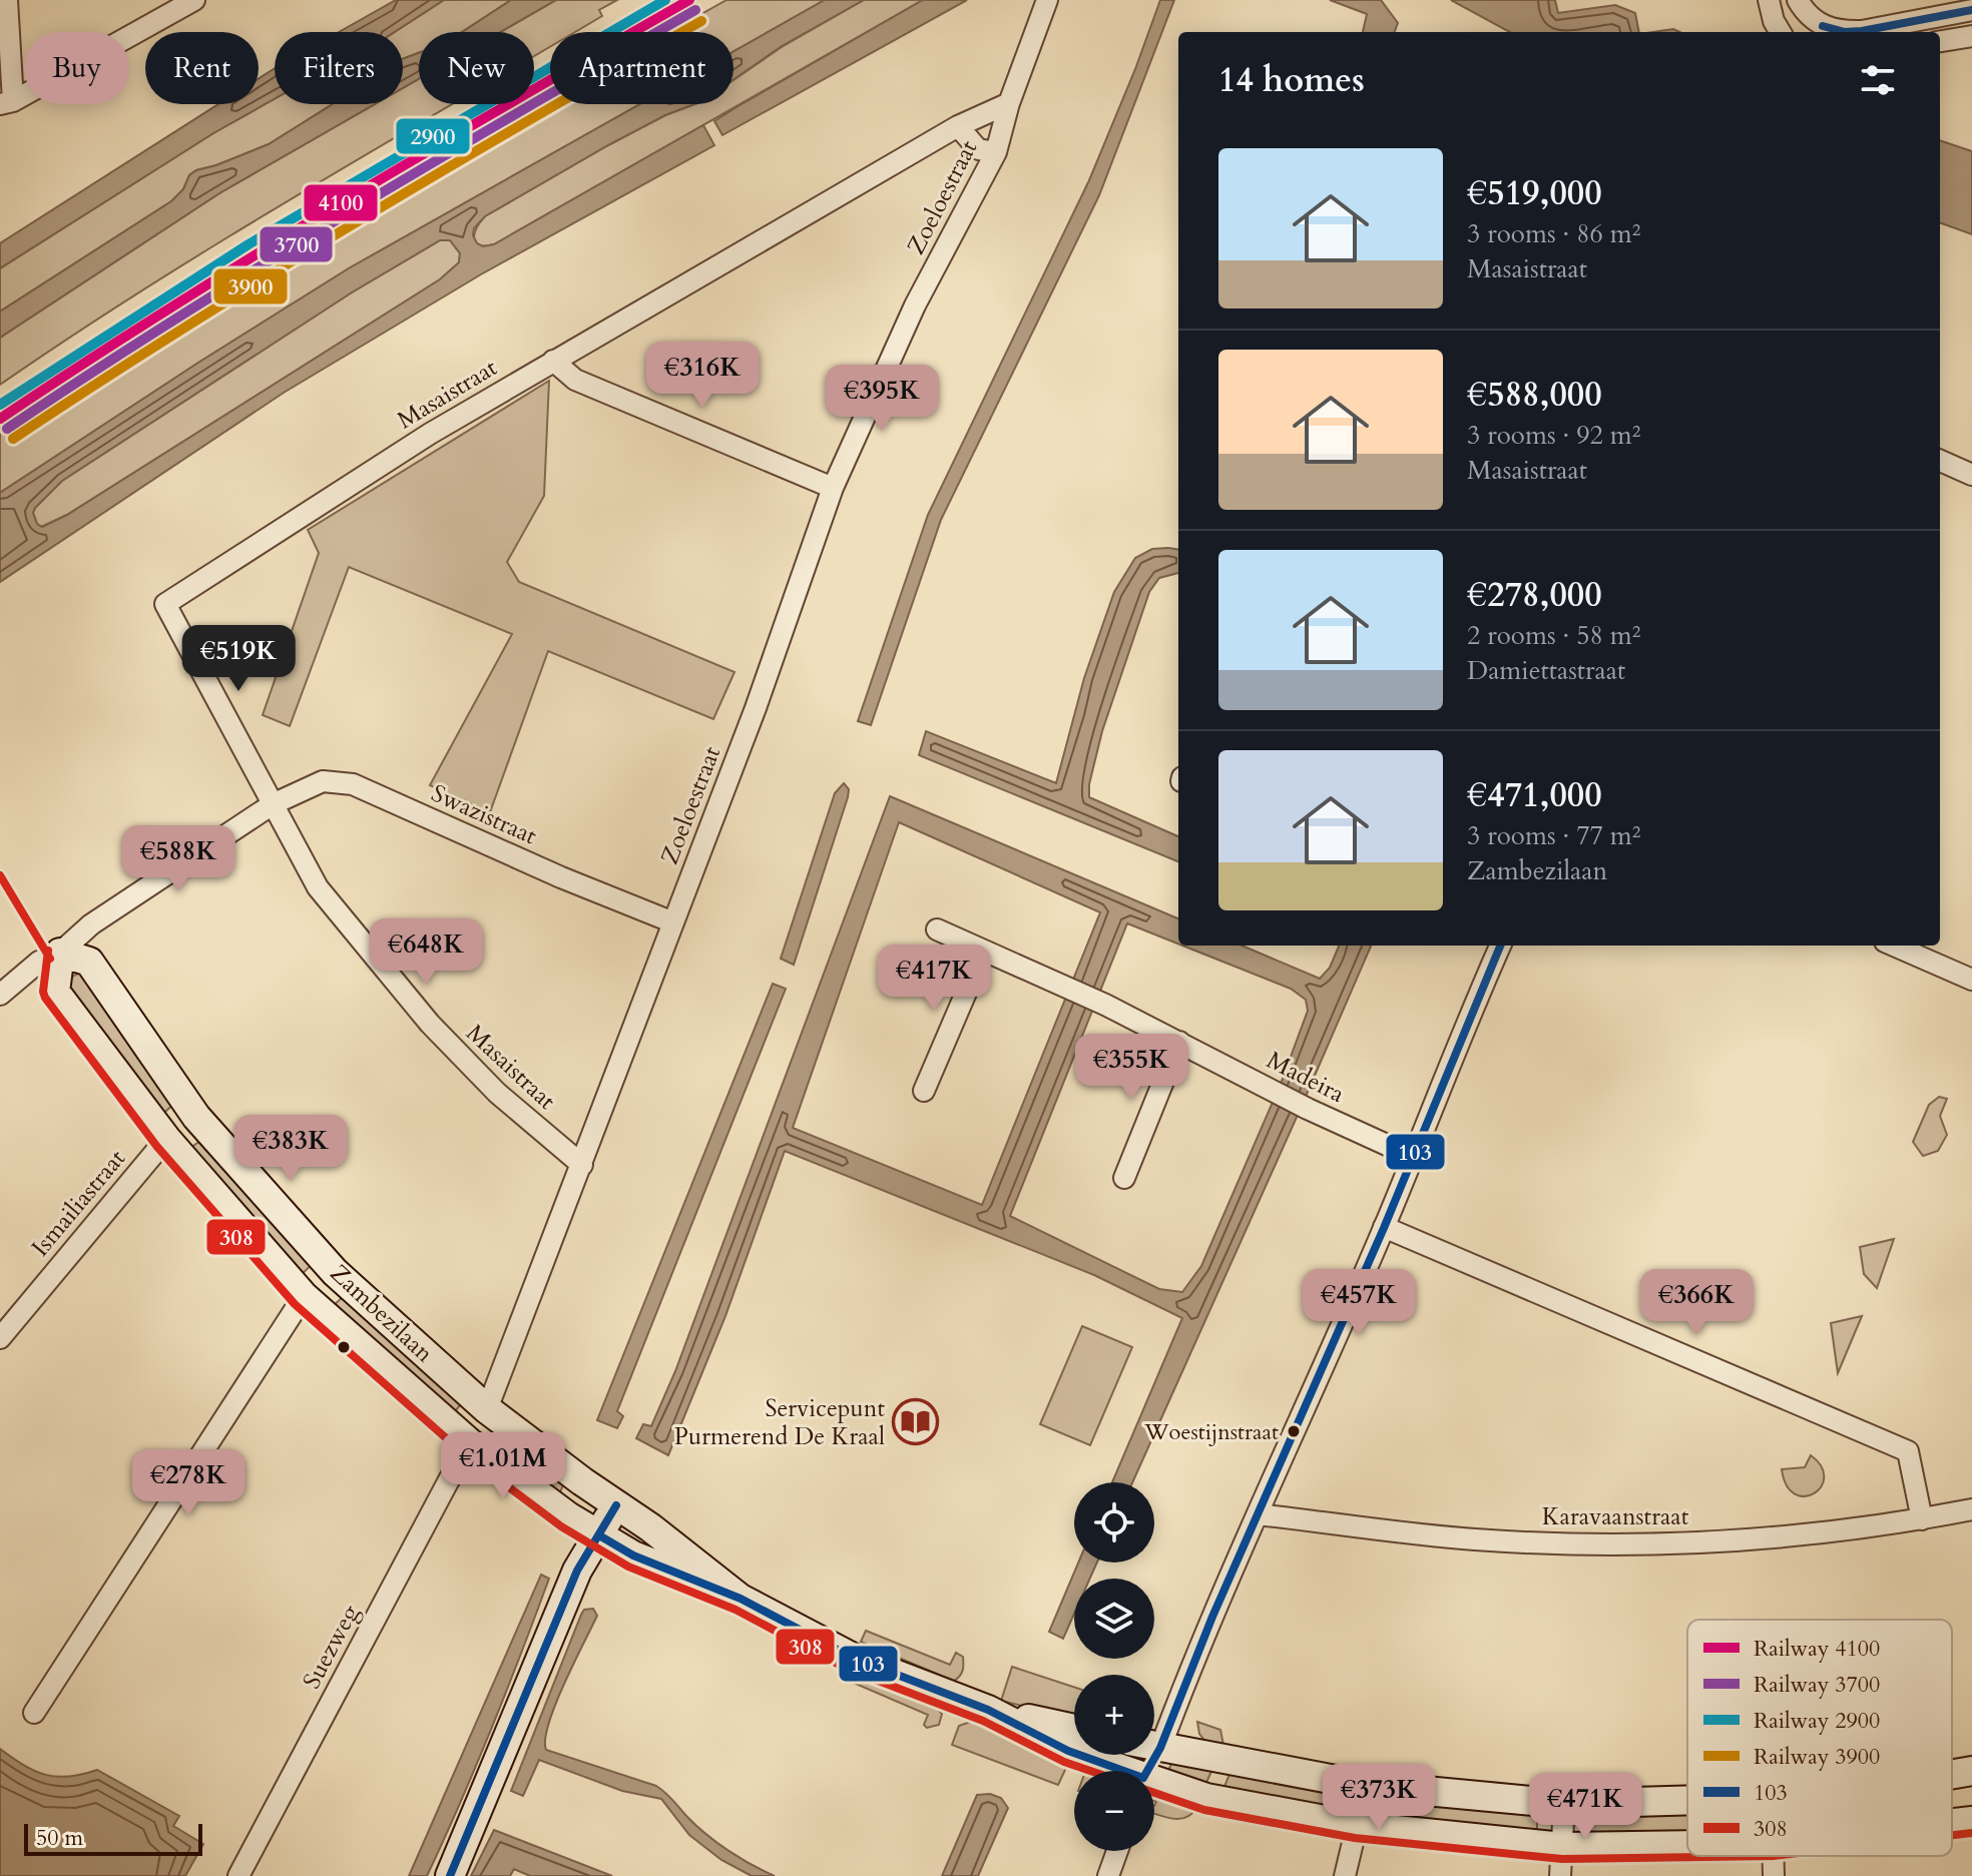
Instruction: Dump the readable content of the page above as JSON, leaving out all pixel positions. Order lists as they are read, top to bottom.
{
  "streets": {
    "street": [
      "Zoeloestraat",
      "Masaistraat",
      "Swazistraat",
      "Madeira",
      "Ismailiastraat",
      "Zambezilaan",
      "Karavaanstraat",
      "Suezweg"
    ]
  },
  "crossings": [
    ["Zoeloestraat", "Masaistraat"],
    ["Zoeloestraat", "Swazistraat"],
    ["Zoeloestraat", "Zambezilaan"],
    ["Masaistraat", "Swazistraat"],
    ["Ismailiastraat", "Zambezilaan"],
    ["Zambezilaan", "Suezweg"]
  ],
  "places": {
    "library": ["Servicepunt Purmerend De Kraal"],
    "other": ["Woestijnstraat"]
  },
  "lines": [
    "rail line 4100",
    "rail line 2900",
    "rail line 3700",
    "transit line 103",
    "rail line 3900",
    "transit line 308"
  ],
  "legend": [
    "Railway 4100",
    "Railway 3700",
    "Railway 2900",
    "Railway 3900",
    "103",
    "308"
  ],
  "scale_bar": "50 m",
  "page": {
    "chip": [
      "Buy",
      "Rent",
      "Filters",
      "New",
      "Apartment"
    ],
    "heading": "14 homes",
    "list": [
      {
        "name": "€519,000",
        "note": "3 rooms · 86 m² · Masaistraat"
      },
      {
        "name": "€588,000",
        "note": "3 rooms · 92 m² · Masaistraat"
      },
      {
        "name": "€278,000",
        "note": "2 rooms · 58 m² · Damiettastraat"
      },
      {
        "name": "€471,000",
        "note": "3 rooms · 77 m² · Zambezilaan"
      }
    ],
    "price": [
      "€316K",
      "€395K",
      "€519K",
      "€588K",
      "€648K",
      "€417K",
      "€355K",
      "€383K",
      "€457K",
      "€366K",
      "€1.01M",
      "€278K",
      "€373K",
      "€471K"
    ],
    "map_buttons": ["+", "−"],
    "scale": "50 m"
  }
}
